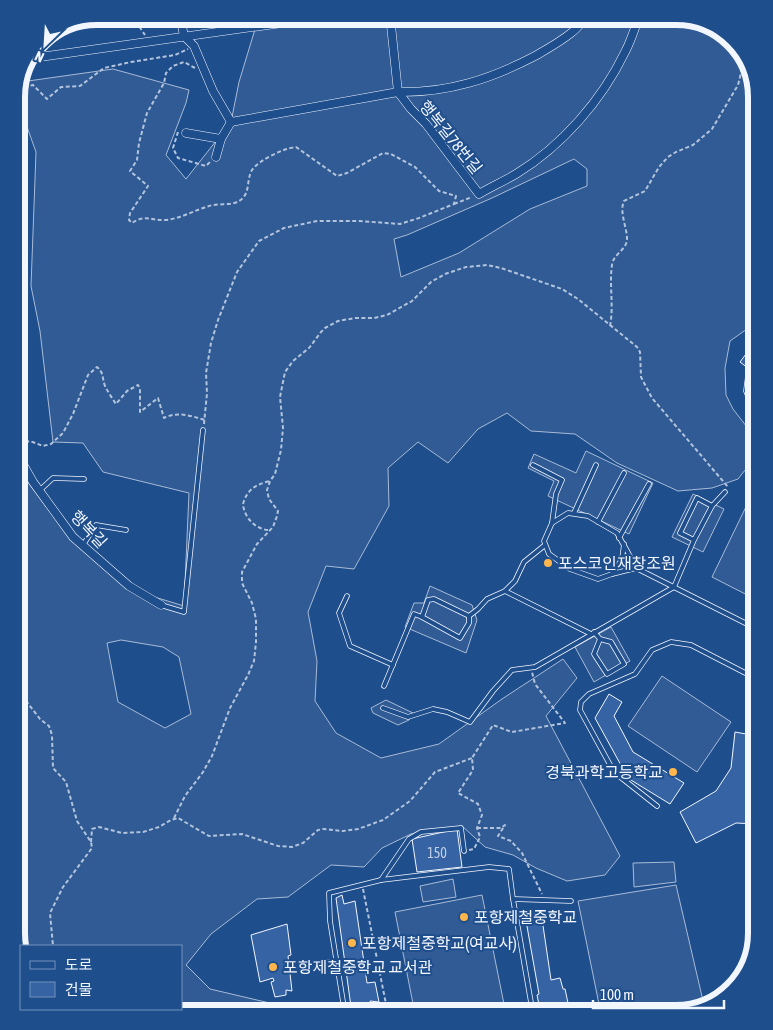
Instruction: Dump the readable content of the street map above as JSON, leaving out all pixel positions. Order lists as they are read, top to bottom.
{
  "streets": {
    "street": ["행복길78번길", "행복길"]
  },
  "places": [
    "포스코인재창조원",
    "경북과학고등학교",
    "포항제철중학교",
    "포항제철중학교(여교사)",
    "포항제철중학교 교서관"
  ],
  "house_numbers": ["150"],
  "legend": ["도로", "건물"],
  "scale_bar": "100 m",
  "north": "bottom left"
}
